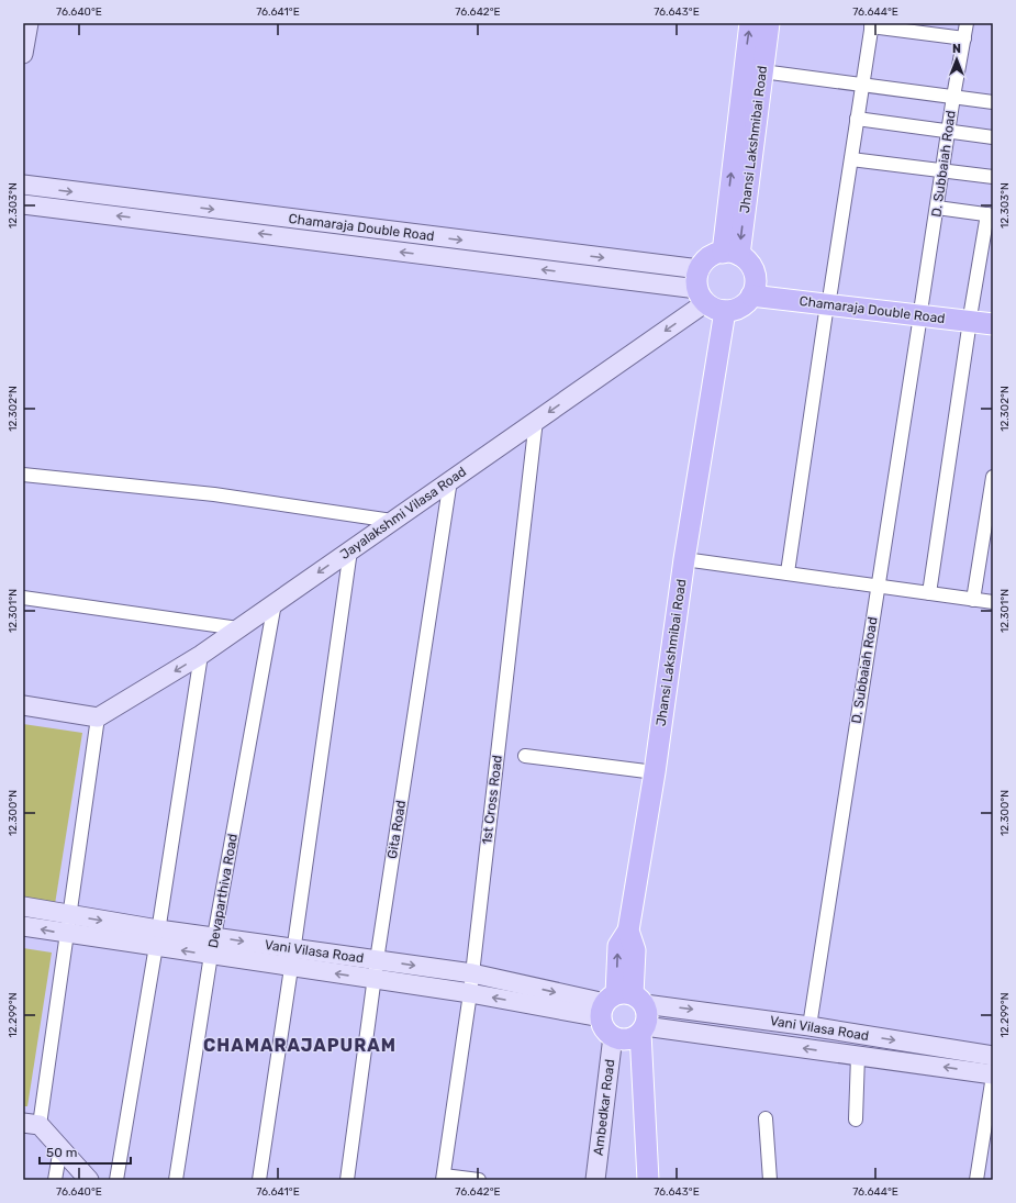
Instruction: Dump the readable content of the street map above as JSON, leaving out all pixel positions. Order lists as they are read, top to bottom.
{
  "streets": {
    "main road": [
      "Jhansi Lakshmibai Road",
      "Chamaraja Double Road",
      "Jayalakshmi Vilasa Road",
      "Vani Vilasa Road",
      "Ambedkar Road"
    ],
    "street": [
      "D. Subbaiah Road",
      "1st Cross Road",
      "Gita Road",
      "Devaparthiva Road"
    ]
  },
  "crossings": [
    ["Jhansi Lakshmibai Road", "Chamaraja Double Road"],
    ["Jhansi Lakshmibai Road", "Jayalakshmi Vilasa Road"],
    ["Jhansi Lakshmibai Road", "Vani Vilasa Road"],
    ["D. Subbaiah Road", "Chamaraja Double Road"],
    ["D. Subbaiah Road", "Vani Vilasa Road"],
    ["Chamaraja Double Road", "Jayalakshmi Vilasa Road"],
    ["Jayalakshmi Vilasa Road", "1st Cross Road"],
    ["Jayalakshmi Vilasa Road", "Gita Road"],
    ["Jayalakshmi Vilasa Road", "Devaparthiva Road"],
    ["1st Cross Road", "Vani Vilasa Road"],
    ["Gita Road", "Vani Vilasa Road"],
    ["Devaparthiva Road", "Vani Vilasa Road"]
  ],
  "one_way": ["Jayalakshmi Vilasa Road"],
  "districts": ["CHAMARAJAPURAM"],
  "scale_bar": "50 m",
  "north": "top",
  "coordinates": [
    "76.640°E",
    "76.641°E",
    "76.642°E",
    "76.643°E",
    "76.644°E",
    "12.303°N",
    "12.302°N",
    "12.301°N",
    "12.300°N",
    "12.299°N"
  ]
}
